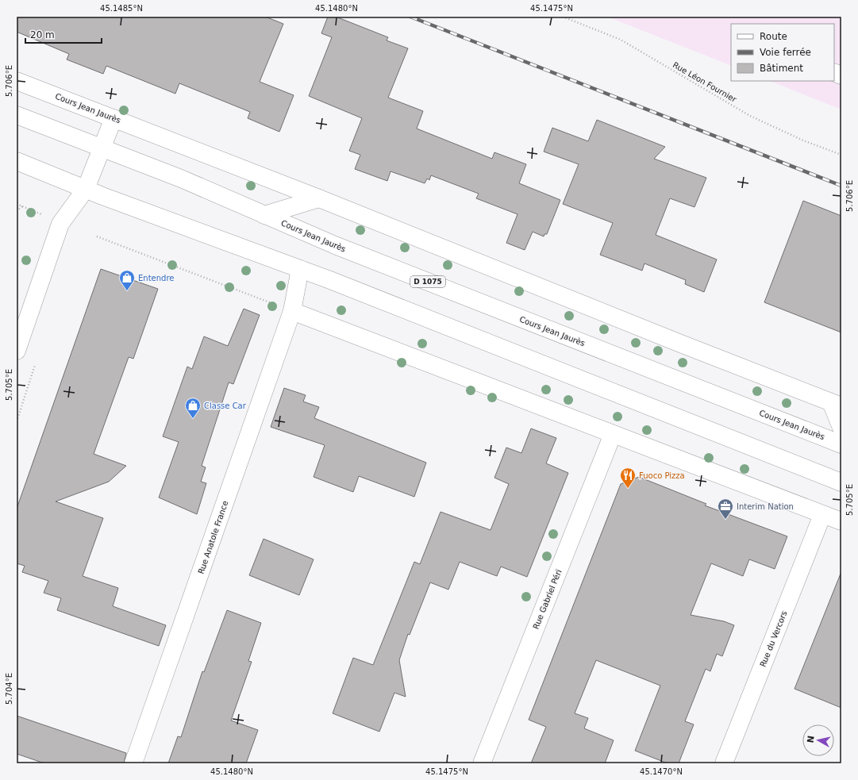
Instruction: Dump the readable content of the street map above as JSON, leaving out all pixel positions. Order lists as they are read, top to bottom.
{
  "streets": {
    "street": [
      "Cours Jean Jaurès",
      "D 1075",
      "Rue Anatole France",
      "Rue Gabriel Péri",
      "Rue du Vercors"
    ],
    "path": ["Rue Léon Fournier"]
  },
  "places": {
    "shop": ["Entendre", "Classe Car"],
    "restaurant": ["Fuoco Pizza"],
    "office": ["Interim Nation"]
  },
  "legend": ["Route", "Voie ferrée", "Bâtiment"],
  "scale_bar": "20 m",
  "north": "left",
  "coordinates": [
    "45.1485°N",
    "45.1480°N",
    "45.1475°N",
    "5.706°E",
    "5.705°E",
    "5.704°E",
    "45.1470°N"
  ]
}
